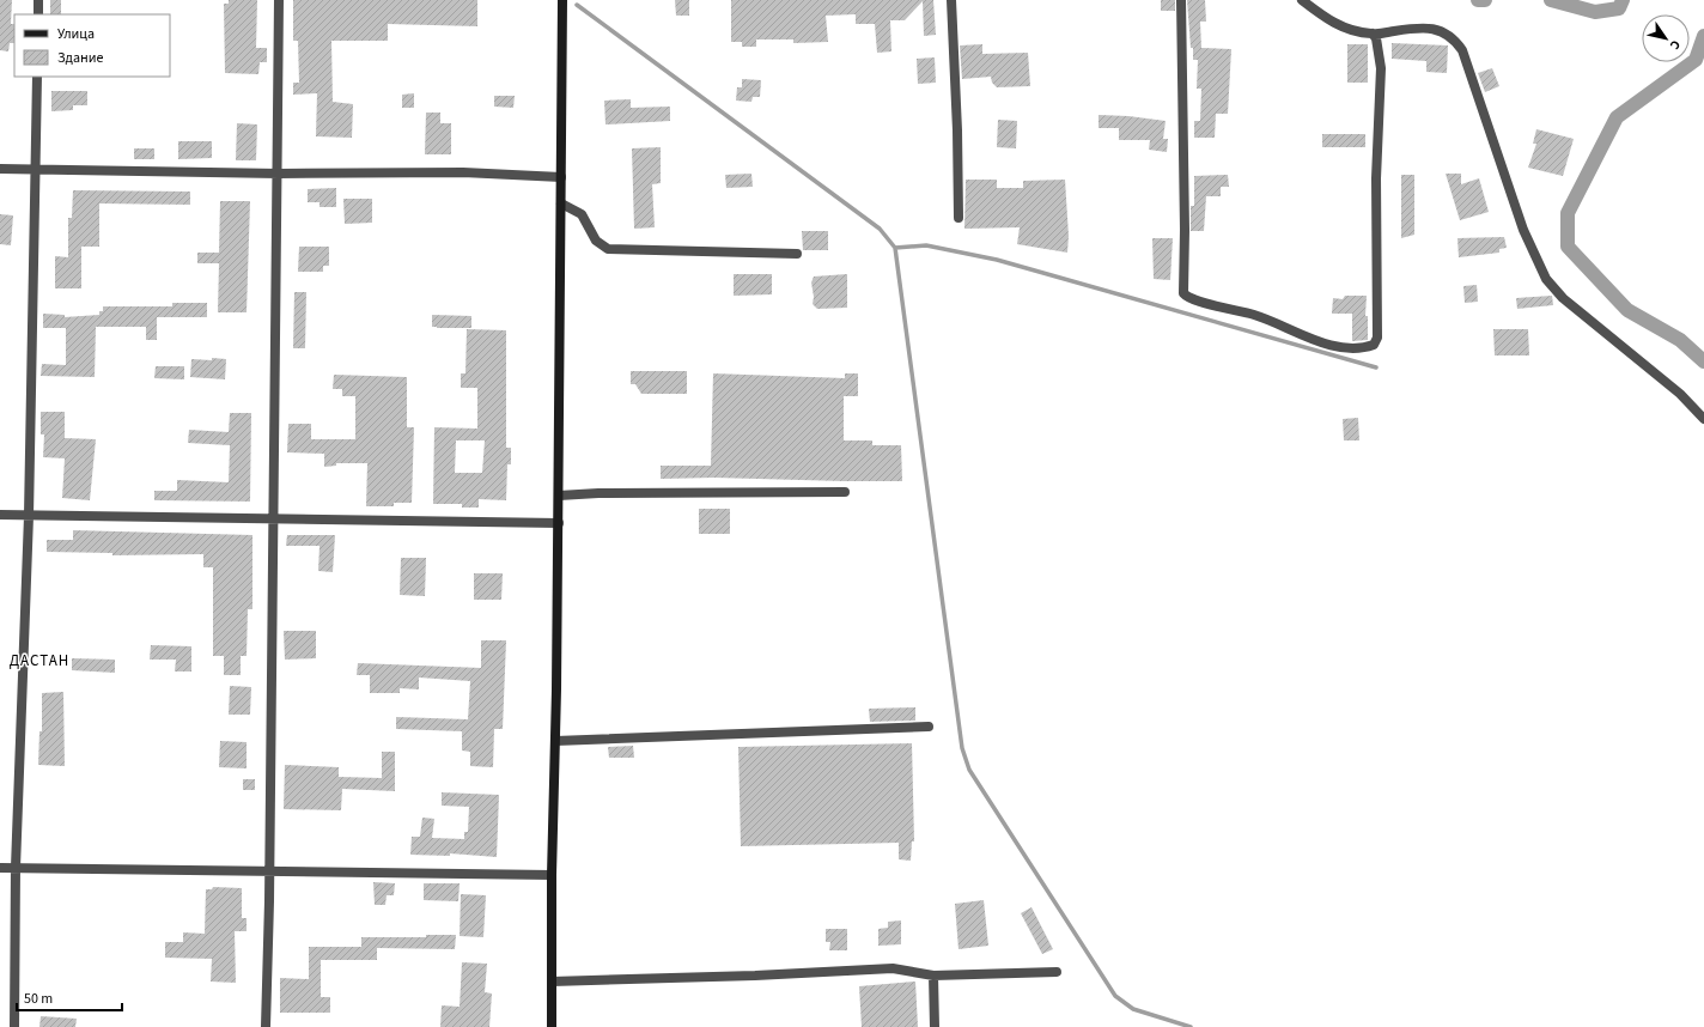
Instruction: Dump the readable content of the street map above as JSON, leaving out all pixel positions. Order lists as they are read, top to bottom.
{
  "districts": ["ДАСТАН"],
  "legend": ["Улица", "Здание"],
  "scale_bar": "50 m",
  "north": "bottom right"
}
